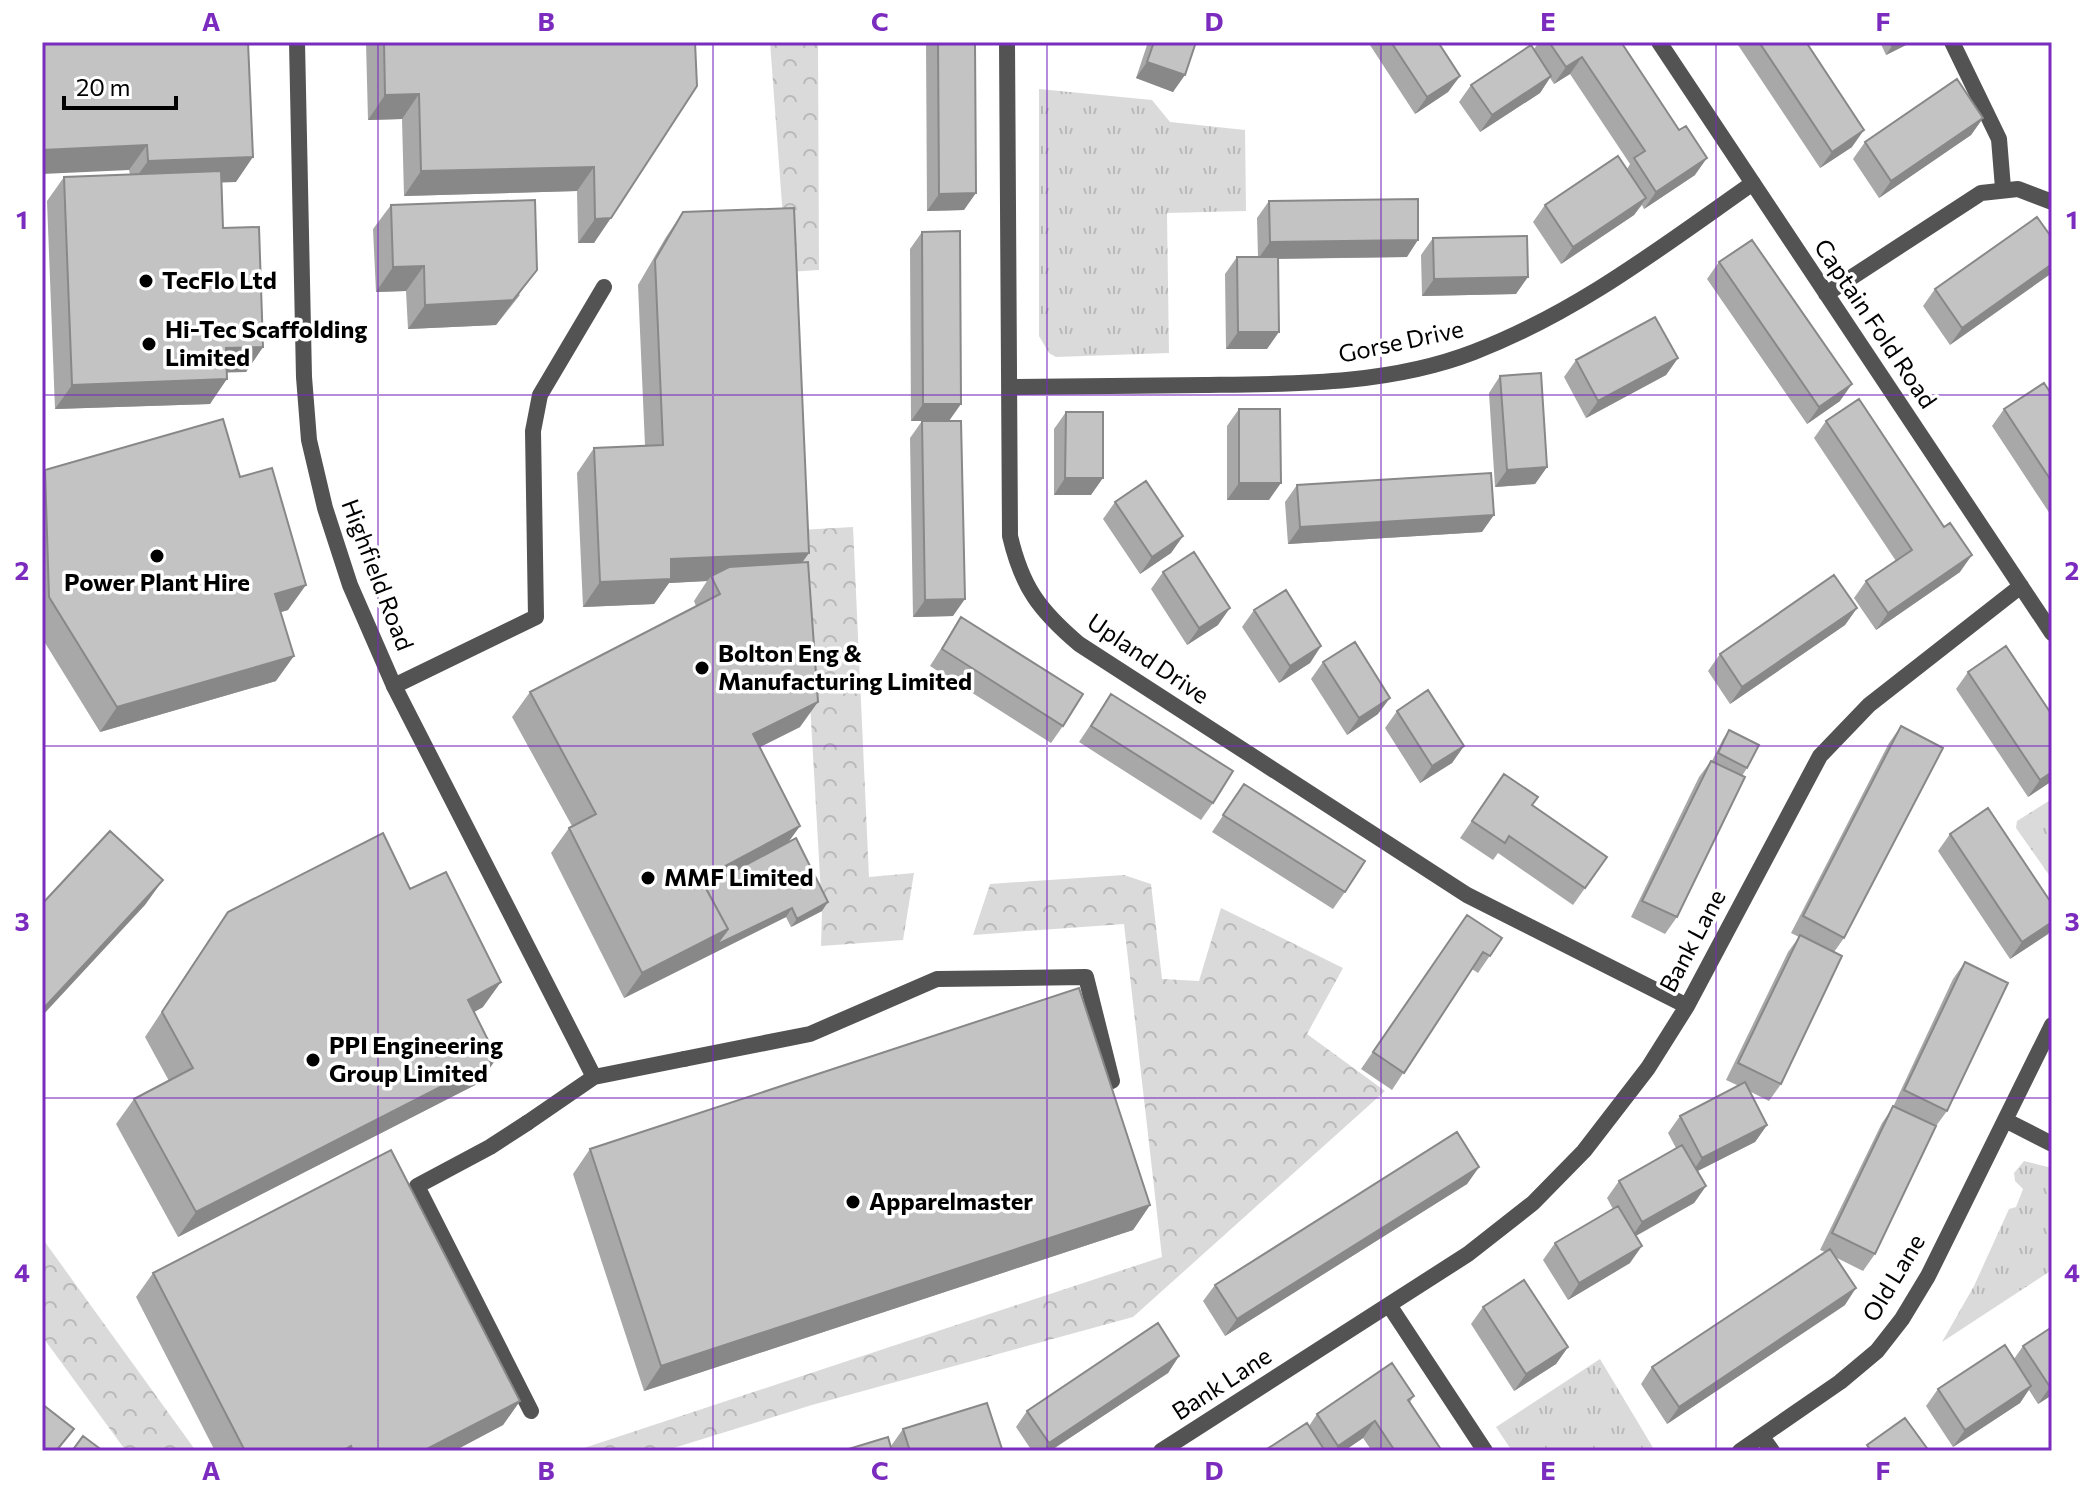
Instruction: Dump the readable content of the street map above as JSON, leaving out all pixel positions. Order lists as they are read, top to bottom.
{
  "streets": {
    "street": [
      "Captain Fold Road",
      "Gorse Drive",
      "Highfield Road",
      "Upland Drive",
      "Bank Lane",
      "Old Lane"
    ]
  },
  "crossings": [
    ["Captain Fold Road", "Gorse Drive"],
    ["Captain Fold Road", "Bank Lane"],
    ["Gorse Drive", "Upland Drive"],
    ["Upland Drive", "Bank Lane"]
  ],
  "places": [
    "TecFlo Ltd",
    "Hi-Tec Scaffolding Limited",
    "Power Plant Hire",
    "Bolton Eng & Manufacturing Limited",
    "MMF Limited",
    "PPI Engineering Group Limited",
    "Apparelmaster"
  ],
  "scale_bar": "20 m",
  "grid": {
    "columns": [
      "A",
      "B",
      "C",
      "D",
      "E",
      "F"
    ],
    "rows": [
      "1",
      "2",
      "3",
      "4"
    ]
  }
}
